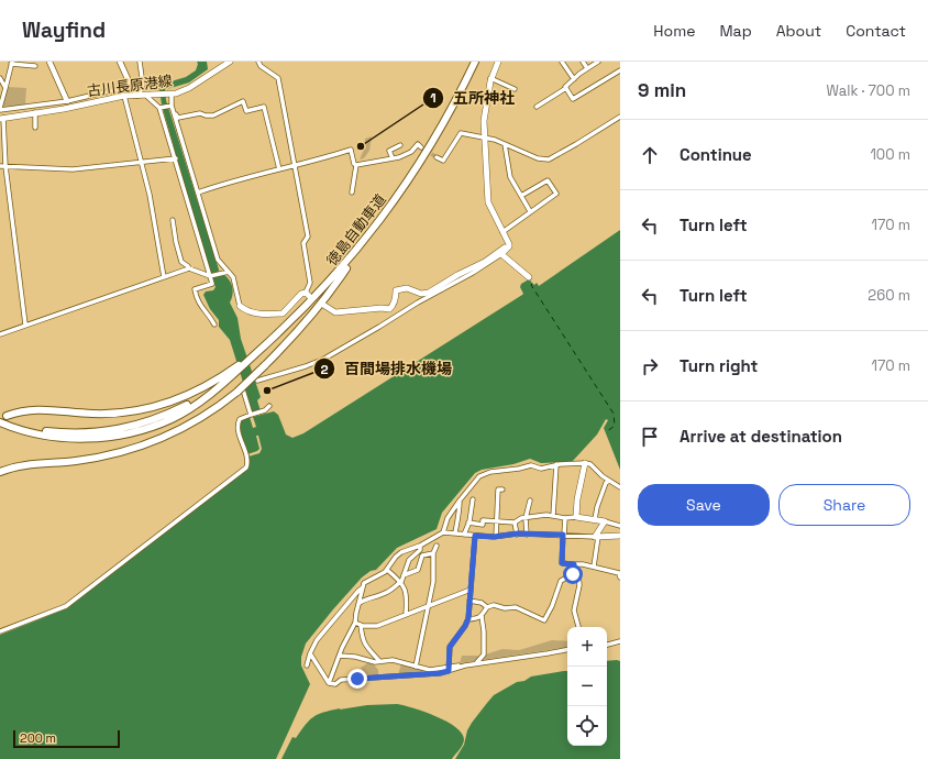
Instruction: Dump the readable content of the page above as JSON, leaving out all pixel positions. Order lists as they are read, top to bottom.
{
  "streets": {
    "highway": ["徳島自動車道"],
    "main road": ["古川長原港線"]
  },
  "places": ["五所神社", "百間場排水機場"],
  "scale_bar": "200 m",
  "page": {
    "header": "Wayfind",
    "nav": [
      "Home",
      "Map",
      "About",
      "Contact"
    ],
    "heading": ["9 min", "Walk · 700 m"],
    "list": [
      ["Continue", "100 m"],
      ["Turn left", "170 m"],
      ["Turn left", "260 m"],
      ["Turn right", "170 m"],
      "Arrive at destination"
    ],
    "buttons": ["Save", "Share"],
    "map_buttons": ["+", "−"],
    "scale": "200 m"
  }
}
